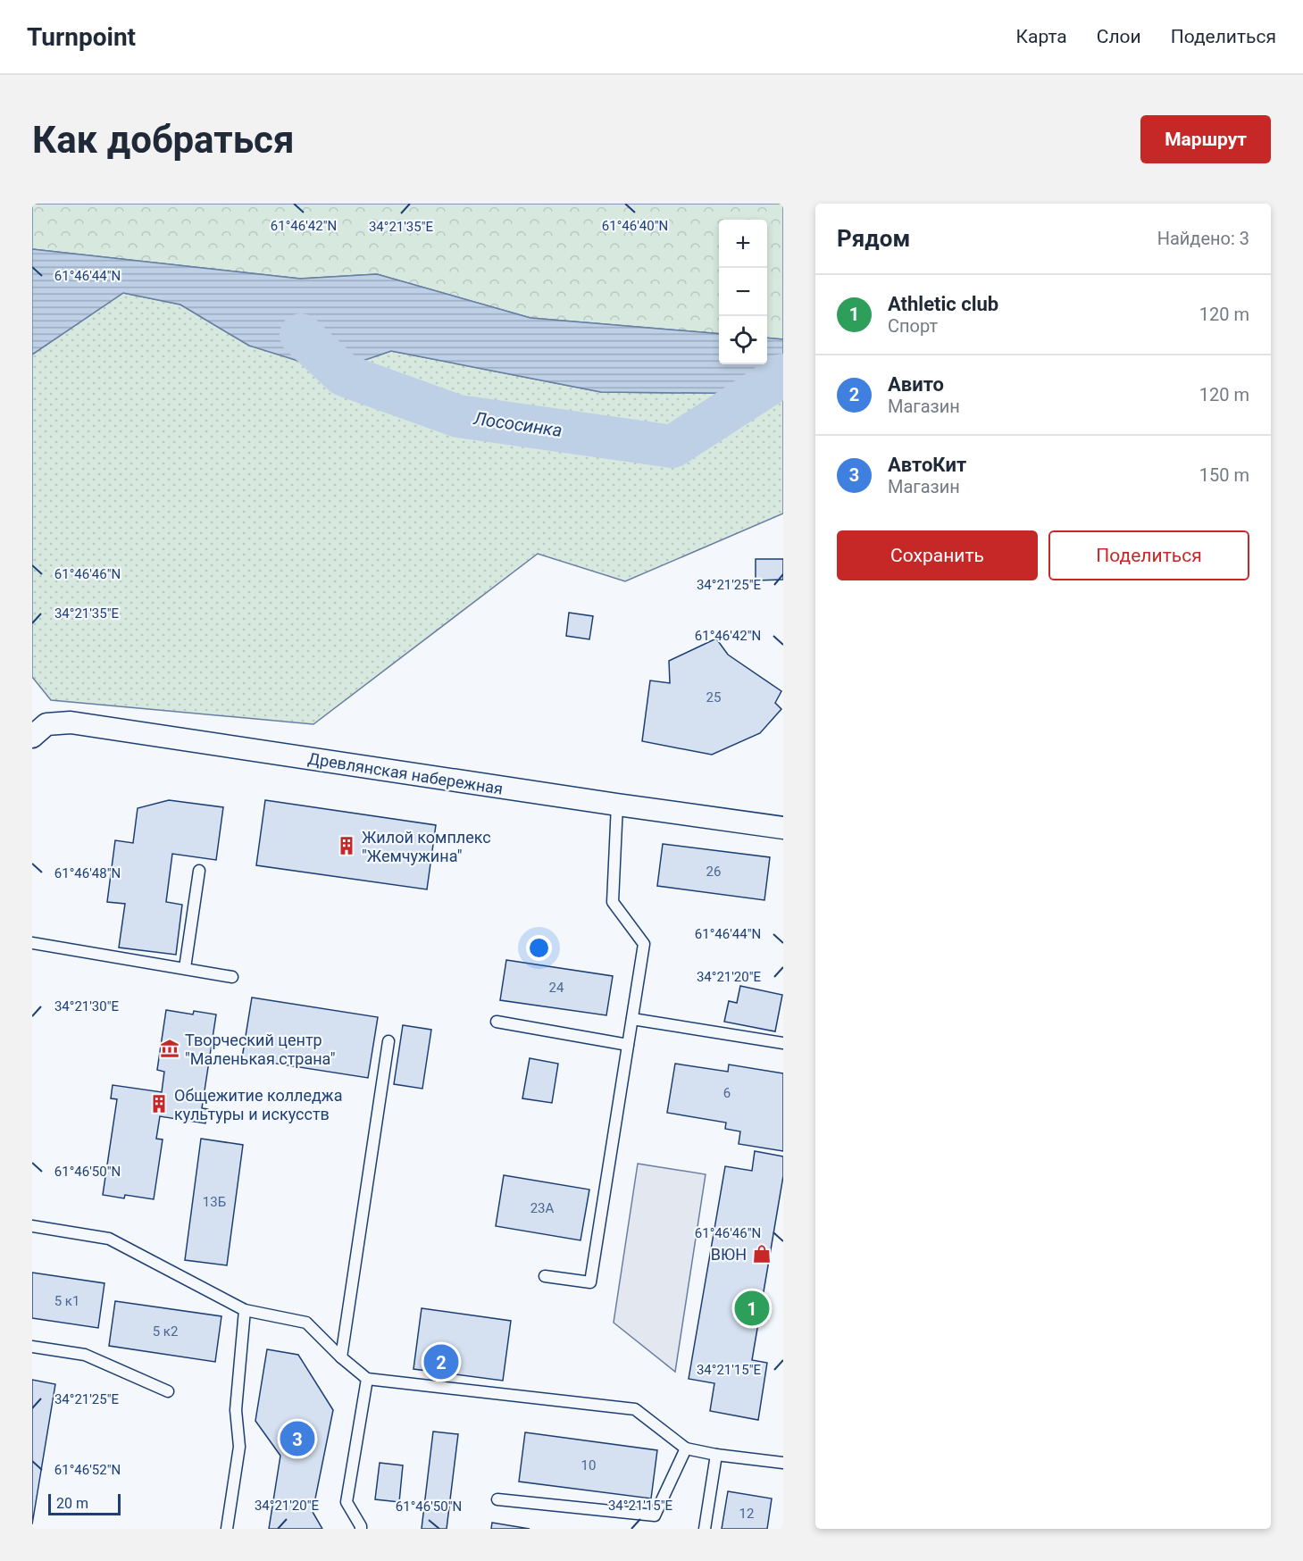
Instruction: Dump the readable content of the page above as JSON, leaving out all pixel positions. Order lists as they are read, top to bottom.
{
  "streets": {
    "street": ["Древлянская набережная"]
  },
  "water": ["Лососинка"],
  "places": {
    "building": ["Жилой комплекс \"Жемчужина\"", "Общежитие колледжа культуры и искусств"],
    "museum": ["Творческий центр \"Маленькая страна\""],
    "shop": ["ВЮН"]
  },
  "house_numbers": [
    "25",
    "26",
    "24",
    "6",
    "13Б",
    "23А",
    "5 к1",
    "5 к2",
    "10",
    "12"
  ],
  "scale_bar": "20 m",
  "page": {
    "header": "Turnpoint",
    "nav": ["Карта", "Слои", "Поделиться"],
    "buttons": [
      "Маршрут",
      ["Сохранить", "Поделиться"]
    ],
    "title": "Как добраться",
    "heading": ["Рядом", "Найдено: 3"],
    "map_buttons": ["+", "−"],
    "list": [
      {
        "mark": "1",
        "name": "Athletic club",
        "note": "Спорт",
        "value": "120 m"
      },
      {
        "mark": "2",
        "name": "Авито",
        "note": "Магазин",
        "value": "120 m"
      },
      {
        "mark": "3",
        "name": "АвтоКит",
        "note": "Магазин",
        "value": "150 m"
      }
    ],
    "pins": ["1", "2", "3"],
    "scale": "20 m"
  },
  "coordinates": [
    "61°46'42\"N",
    "61°46'40\"N",
    "34°21'35\"E",
    "61°46'44\"N",
    "61°46'46\"N",
    "34°21'25\"E",
    "61°46'48\"N",
    "34°21'20\"E",
    "34°21'30\"E",
    "61°46'50\"N",
    "34°21'15\"E",
    "61°46'52\"N"
  ]
}
